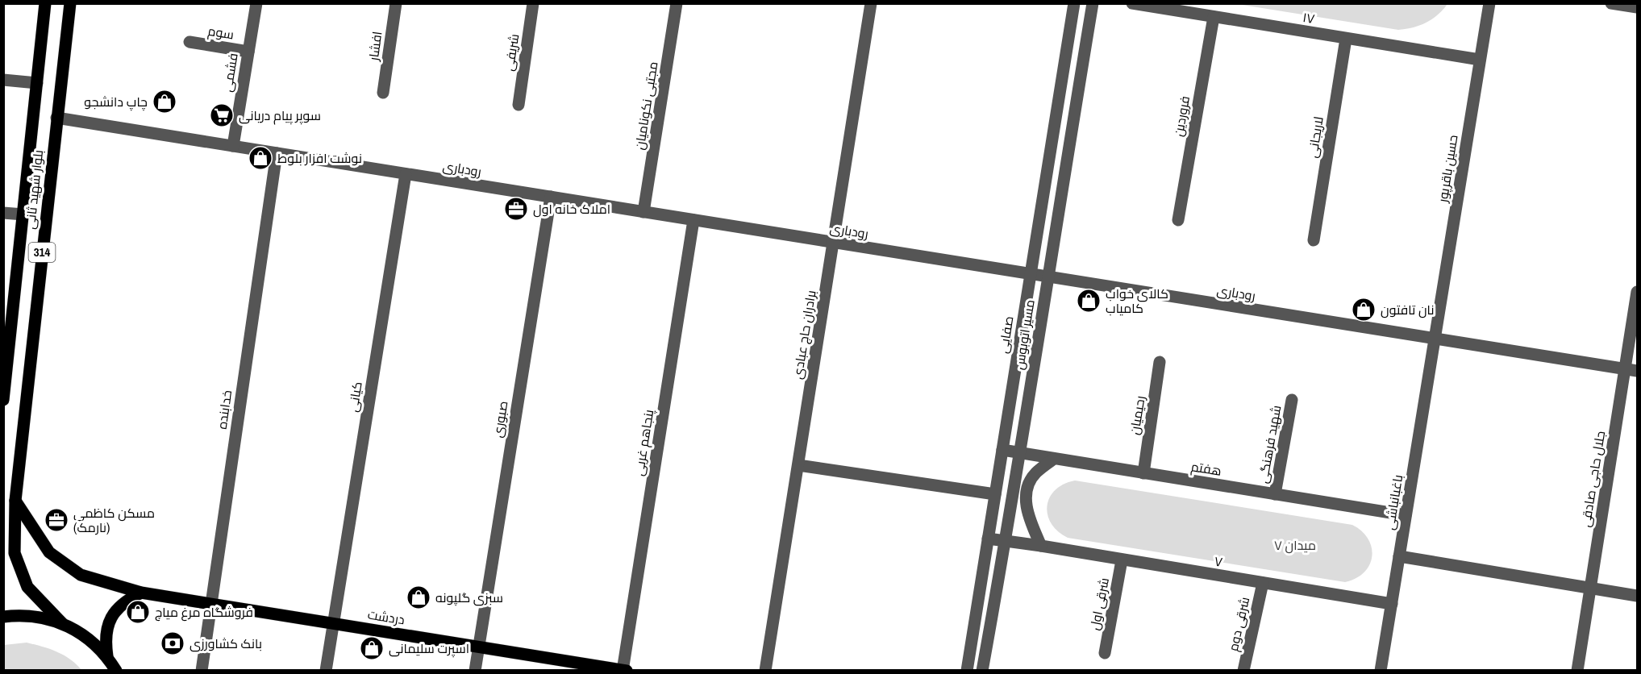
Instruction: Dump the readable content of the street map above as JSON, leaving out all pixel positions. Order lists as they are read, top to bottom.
{
  "streets": {
    "main road": ["بلوار شهید ثانی", "314", "دردشت"],
    "street": [
      "۱۷",
      "سوم",
      "افشار",
      "شریفی",
      "فشمی",
      "مجتبی نکونامیان",
      "فروردین",
      "لاریجانی",
      "رودباری",
      "حسین باقرپور",
      "برادران حاج عبادی",
      "صفایی",
      "مسیر اتوبوس",
      "کیانی",
      "خدابنده",
      "رحیمیان",
      "صبوری",
      "پنجاهم غربی",
      "شهید فرهنگی",
      "هفتم",
      "جلال حاجی صادقی",
      "باغبانباشی",
      "۷",
      "شرقی اول",
      "شرقی دوم"
    ]
  },
  "crossings": [
    ["۱۷", "فروردین"],
    ["۱۷", "لاریجانی"],
    ["۱۷", "حسین باقرپور"],
    ["سوم", "فشمی"],
    ["فشمی", "رودباری"],
    ["مجتبی نکونامیان", "رودباری"],
    ["رودباری", "حسین باقرپور"],
    ["رودباری", "بلوار شهید ثانی"],
    ["رودباری", "برادران حاج عبادی"],
    ["رودباری", "صفایی"],
    ["رودباری", "مسیر اتوبوس"],
    ["رودباری", "کیانی"],
    ["رودباری", "خدابنده"],
    ["رودباری", "صبوری"],
    ["رودباری", "پنجاهم غربی"],
    ["رودباری", "جلال حاجی صادقی"],
    ["رودباری", "باغبانباشی"],
    ["حسین باقرپور", "باغبانباشی"],
    ["بلوار شهید ثانی", "دردشت"],
    ["صفایی", "هفتم"],
    ["صفایی", "۷"],
    ["مسیر اتوبوس", "هفتم"],
    ["مسیر اتوبوس", "۷"],
    ["کیانی", "دردشت"],
    ["خدابنده", "دردشت"],
    ["رحیمیان", "هفتم"],
    ["صبوری", "دردشت"],
    ["پنجاهم غربی", "دردشت"],
    ["شهید فرهنگی", "هفتم"],
    ["هفتم", "باغبانباشی"],
    ["باغبانباشی", "۷"],
    ["۷", "شرقی اول"],
    ["۷", "شرقی دوم"]
  ],
  "parks": ["میدان ۷"],
  "places": {
    "shop": [
      "چاپ دانشجو",
      "نوشت افزار بلوط",
      "کالای خواب کامیاب",
      "نان تافتون",
      "سبزی گلپونه",
      "فروشگاه مرغ میاچ",
      "اسپرت سلیمانی"
    ],
    "supermarket": ["سوپر پیام دریانی"],
    "office": ["املاک خانه اول", "مسکن کاظمی (نارمک)"],
    "bank": ["بانک کشاورزی"]
  }
}
